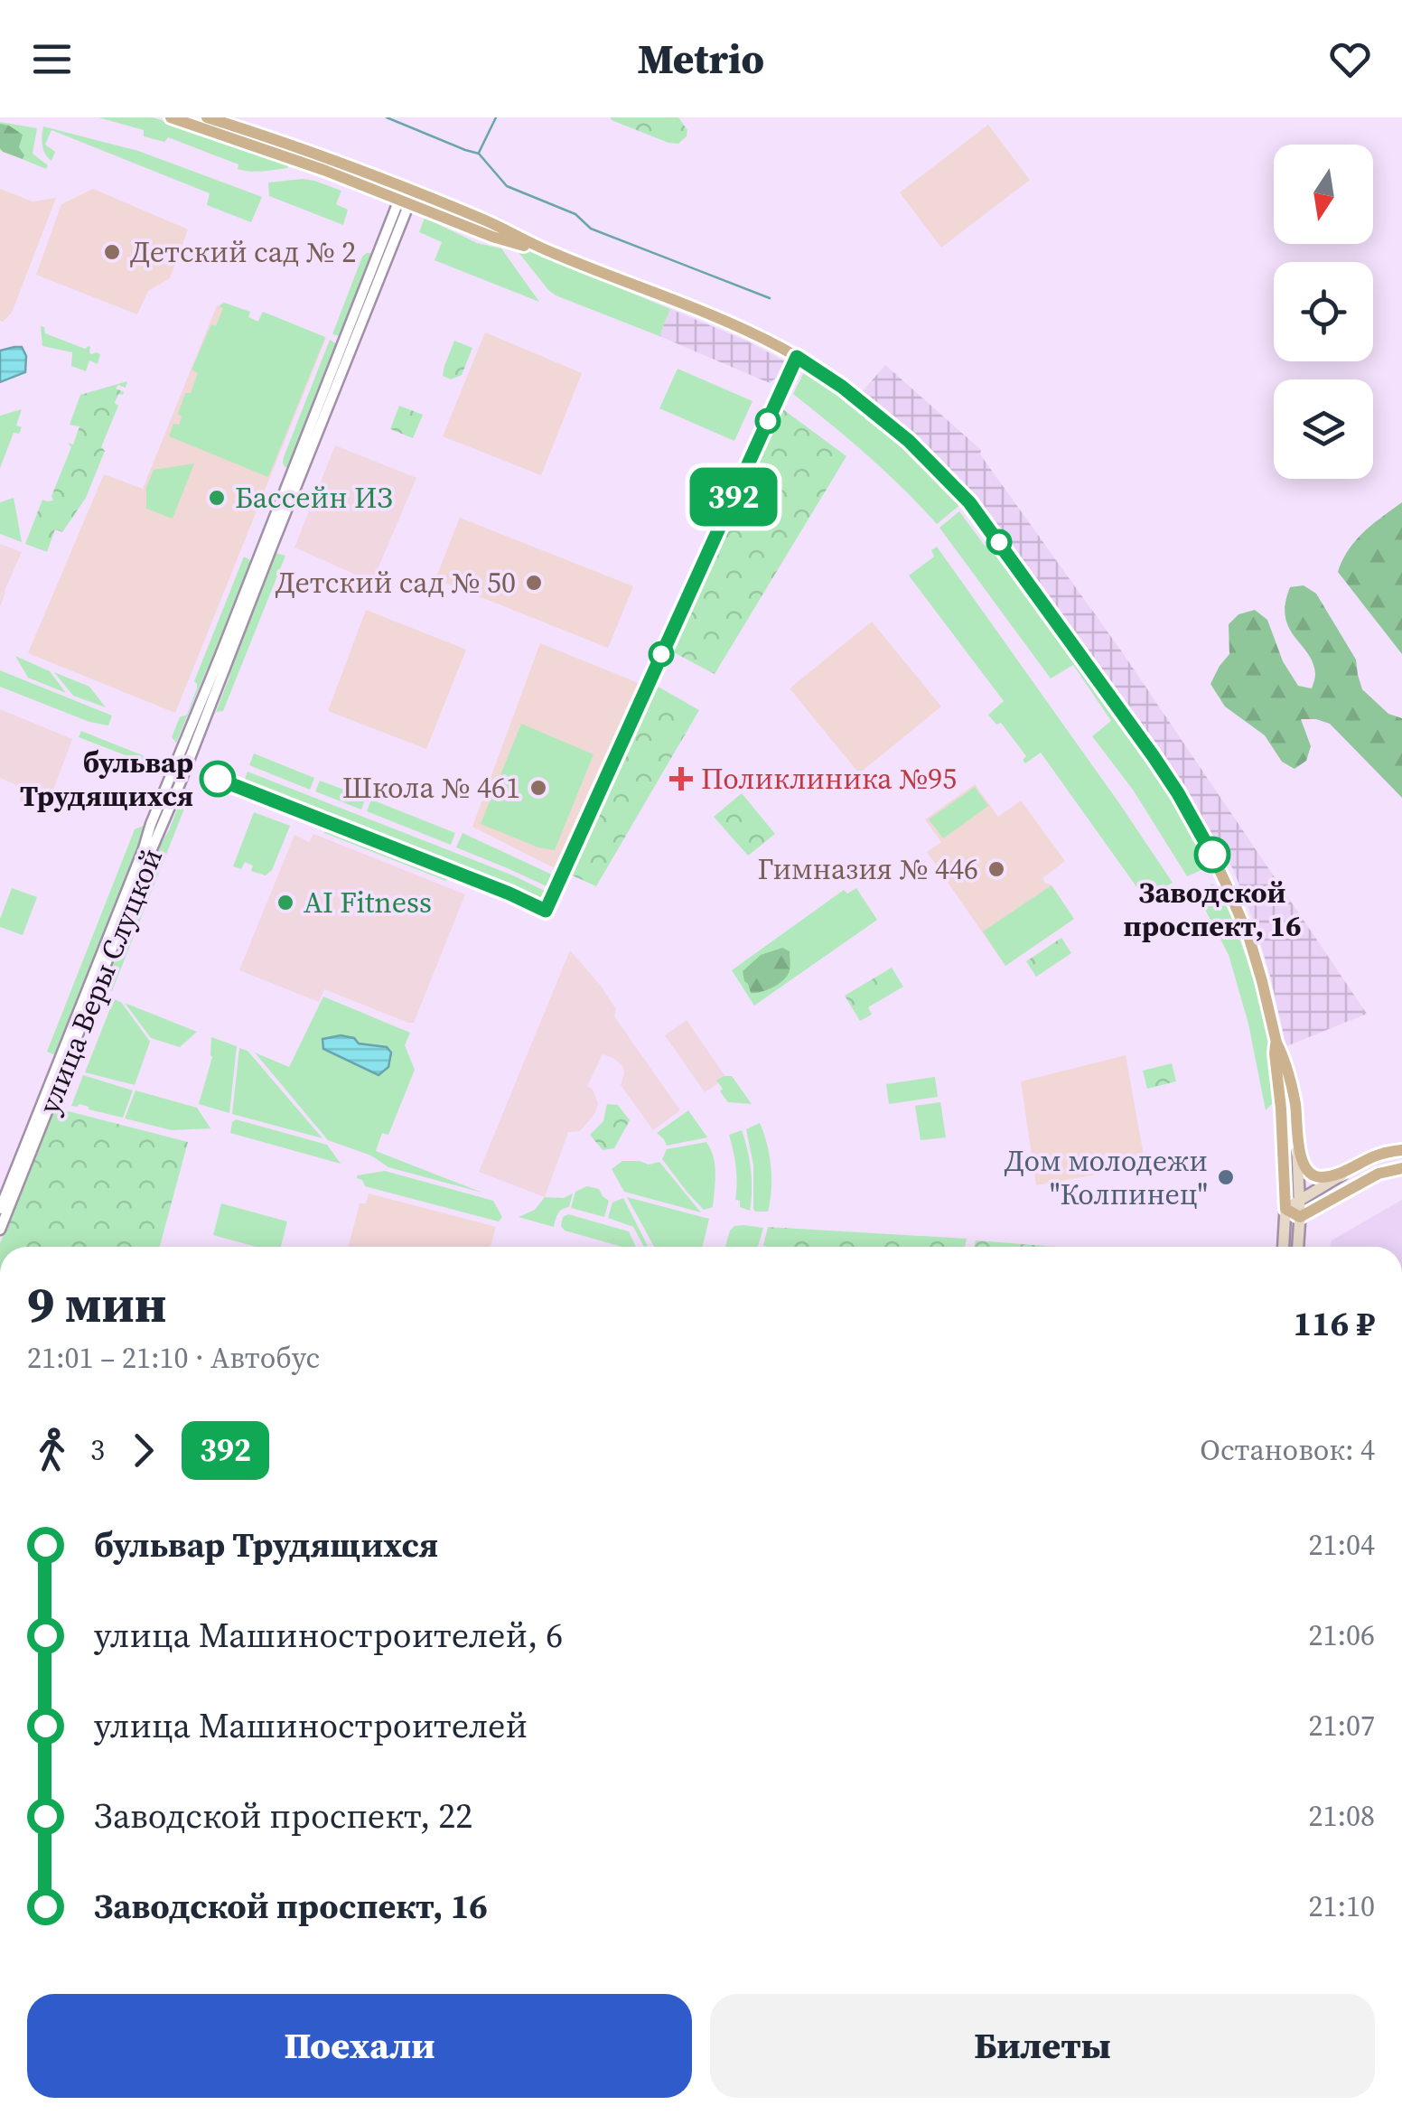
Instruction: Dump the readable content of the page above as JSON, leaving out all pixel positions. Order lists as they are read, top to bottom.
{
  "streets": {
    "street": ["улица Веры Слуцкой"]
  },
  "places": {
    "other": [
      "Детский сад № 2",
      "Бассейн ИЗ",
      "Детский сад № 50",
      "бульвар Трудящихся",
      "Школа № 461",
      "Заводской проспект, 16",
      "Гимназия № 446",
      "AI Fitness",
      "Дом молодежи \"Колпинец\""
    ],
    "health": ["Поликлиника №95"]
  },
  "lines": ["bus line 392"],
  "north": "bottom",
  "page": {
    "header": "Metrio",
    "on_map": "392",
    "heading": ["9 мин", "21:01 – 21:10 · Автобус", "116 ₽"],
    "legs": ["3", "392", "Остановок: 4"],
    "list": [
      {
        "name": "бульвар Трудящихся",
        "value": "21:04"
      },
      {
        "name": "улица Машиностроителей, 6",
        "value": "21:06"
      },
      {
        "name": "улица Машиностроителей",
        "value": "21:07"
      },
      {
        "name": "Заводской проспект, 22",
        "value": "21:08"
      },
      {
        "name": "Заводской проспект, 16",
        "value": "21:10"
      }
    ],
    "buttons": ["Поехали", "Билеты"]
  }
}
